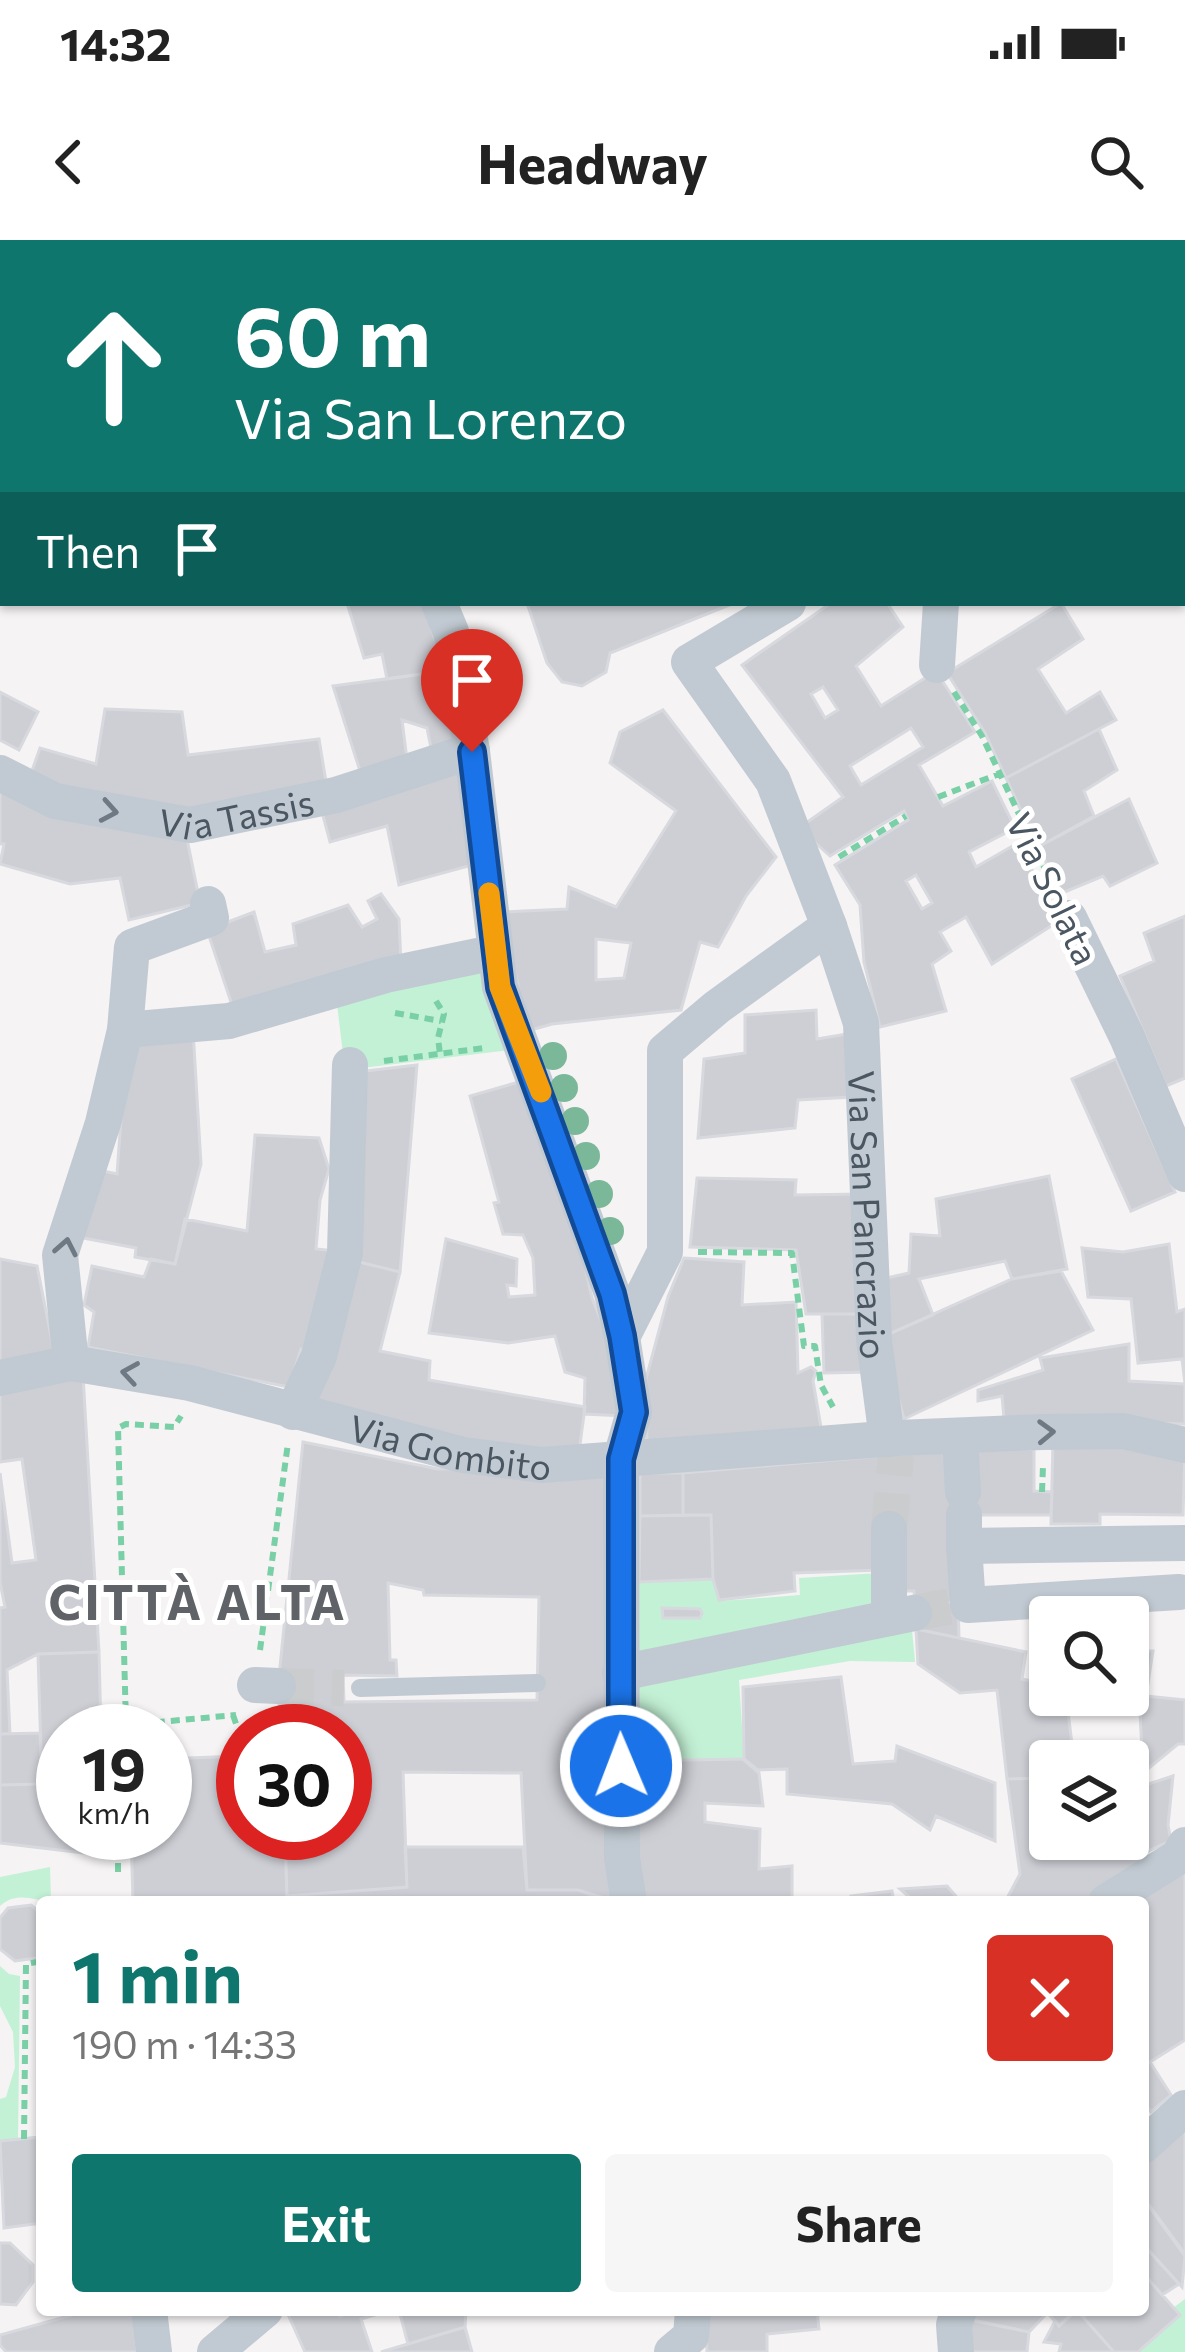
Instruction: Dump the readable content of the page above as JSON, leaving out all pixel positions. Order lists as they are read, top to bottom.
{
  "streets": {
    "street": [
      "Via Tassis",
      "Via Solata",
      "Via San Pancrazio",
      "Via Gombito"
    ]
  },
  "crossings": [
    ["Via San Pancrazio", "Via Gombito"]
  ],
  "districts": ["CITTÀ ALTA"],
  "page": {
    "status": "14:32",
    "header": "Headway",
    "turn": ["60 m", "Via San Lorenzo"],
    "then": "Then",
    "speed": "19 km/h",
    "limit": "30",
    "heading": ["1 min", "190 m · 14:33"],
    "buttons": ["Exit", "Share"]
  }
}
